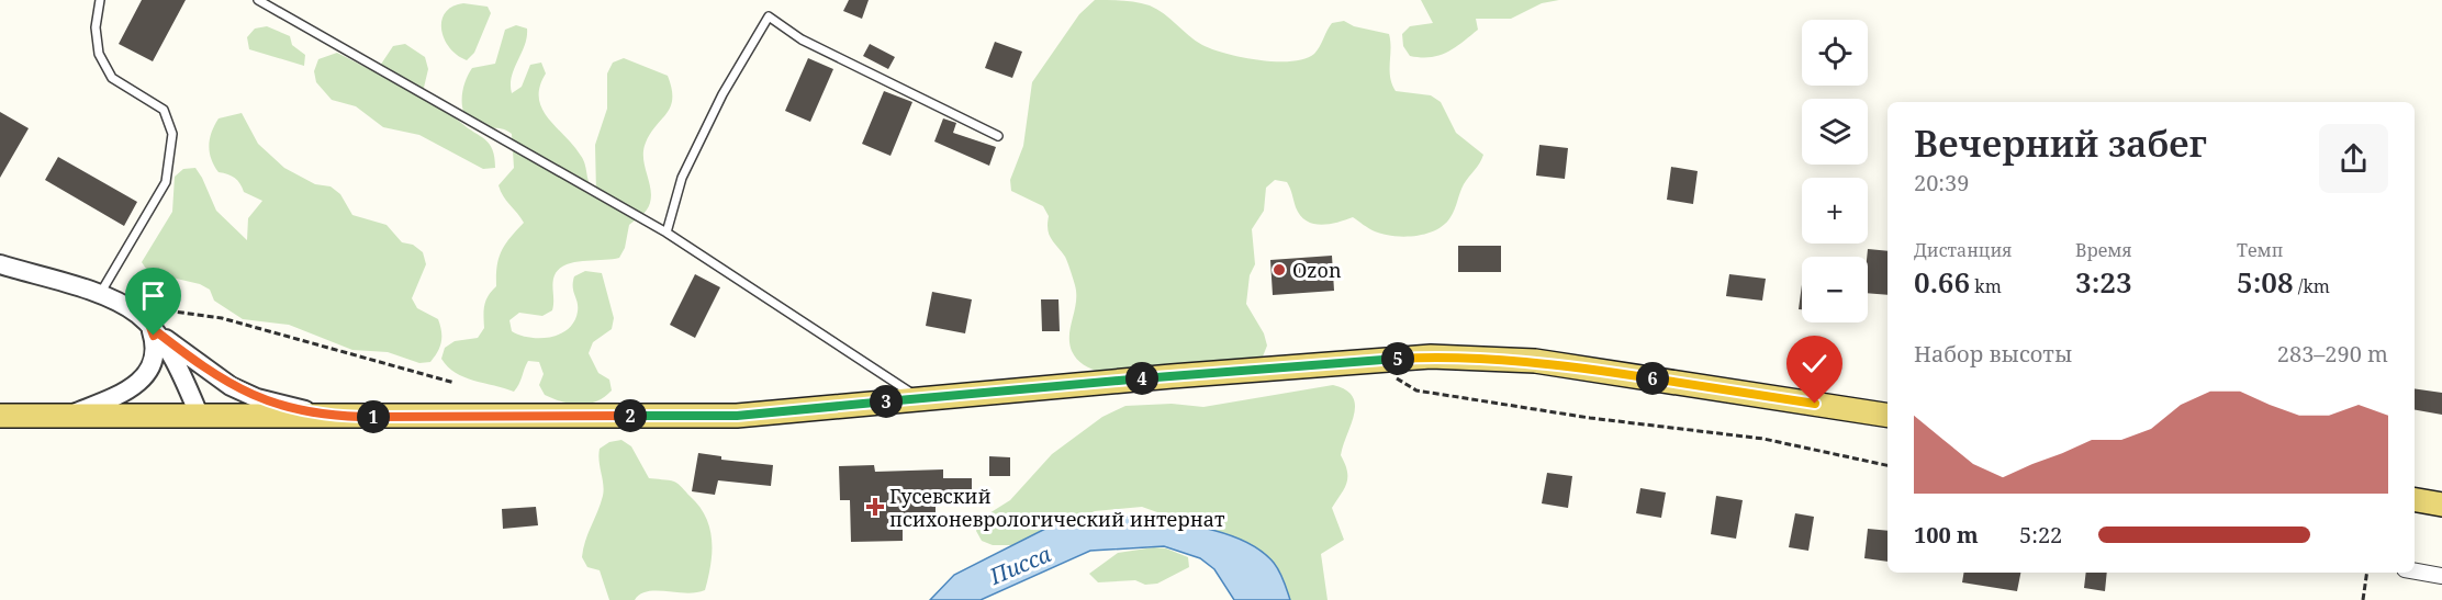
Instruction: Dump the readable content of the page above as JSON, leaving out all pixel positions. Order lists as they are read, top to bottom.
{
  "water": ["Писса"],
  "places": {
    "other": ["Ozon"],
    "health": ["Гусевский психоневрологический интернат"]
  },
  "page": {
    "map_buttons": ["+", "−"],
    "heading": ["Вечерний забег", "20:39"],
    "stats": [
      ["Дистанция", "0.66 km"],
      ["Время", "3:23"],
      ["Темп", "5:08 /km"]
    ],
    "chart": ["Набор высоты", "283–290 m"],
    "pins": [
      "5",
      "4",
      "6",
      "3",
      "2",
      "1"
    ],
    "list": [
      {
        "name": "100 m",
        "note": "5:22"
      }
    ]
  }
}
